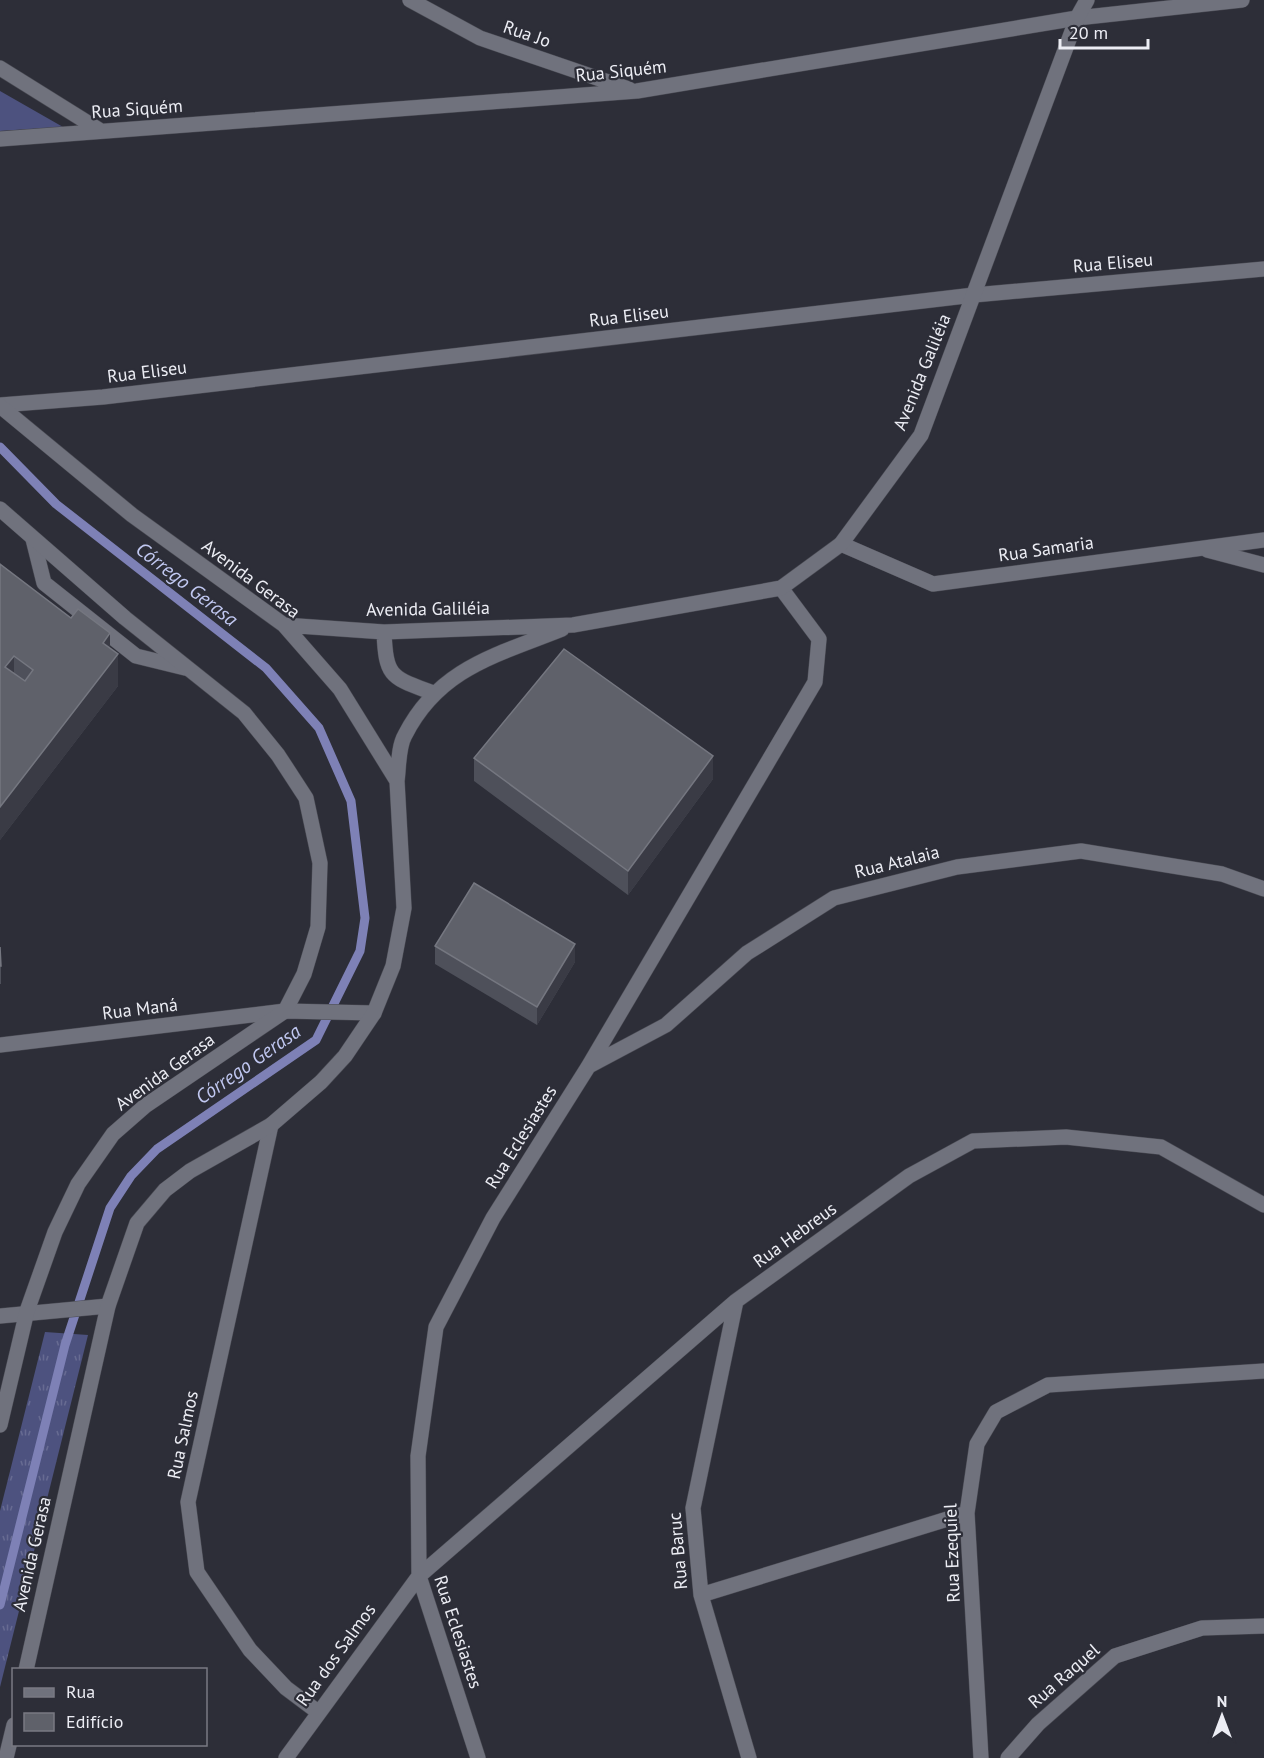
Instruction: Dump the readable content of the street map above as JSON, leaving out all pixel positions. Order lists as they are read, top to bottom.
{
  "streets": {
    "street": [
      "Rua Jo",
      "Rua Siquém",
      "Rua Eliseu",
      "Avenida Galiléia",
      "Rua Samaria",
      "Avenida Gerasa",
      "Rua Atalaia",
      "Rua Maná",
      "Rua Eclesiastes",
      "Rua Hebreus",
      "Rua Salmos",
      "Rua Baruc",
      "Rua Ezequiel",
      "Rua dos Salmos",
      "Rua Raquel"
    ]
  },
  "crossings": [
    ["Rua Jo", "Rua Siquém"],
    ["Rua Siquém", "Avenida Galiléia"],
    ["Rua Eliseu", "Avenida Galiléia"],
    ["Rua Eliseu", "Avenida Gerasa"],
    ["Avenida Galiléia", "Rua Samaria"],
    ["Avenida Galiléia", "Avenida Gerasa"],
    ["Avenida Galiléia", "Rua Eclesiastes"],
    ["Avenida Gerasa", "Rua Maná"],
    ["Avenida Gerasa", "Rua Salmos"],
    ["Rua Atalaia", "Rua Eclesiastes"],
    ["Rua Eclesiastes", "Rua Hebreus"],
    ["Rua Eclesiastes", "Rua dos Salmos"],
    ["Rua Hebreus", "Rua Baruc"],
    ["Rua Hebreus", "Rua dos Salmos"],
    ["Rua Salmos", "Rua dos Salmos"]
  ],
  "water": ["Córrego Gerasa"],
  "legend": ["Rua", "Edifício"],
  "scale_bar": "20 m",
  "north": "top"
}
